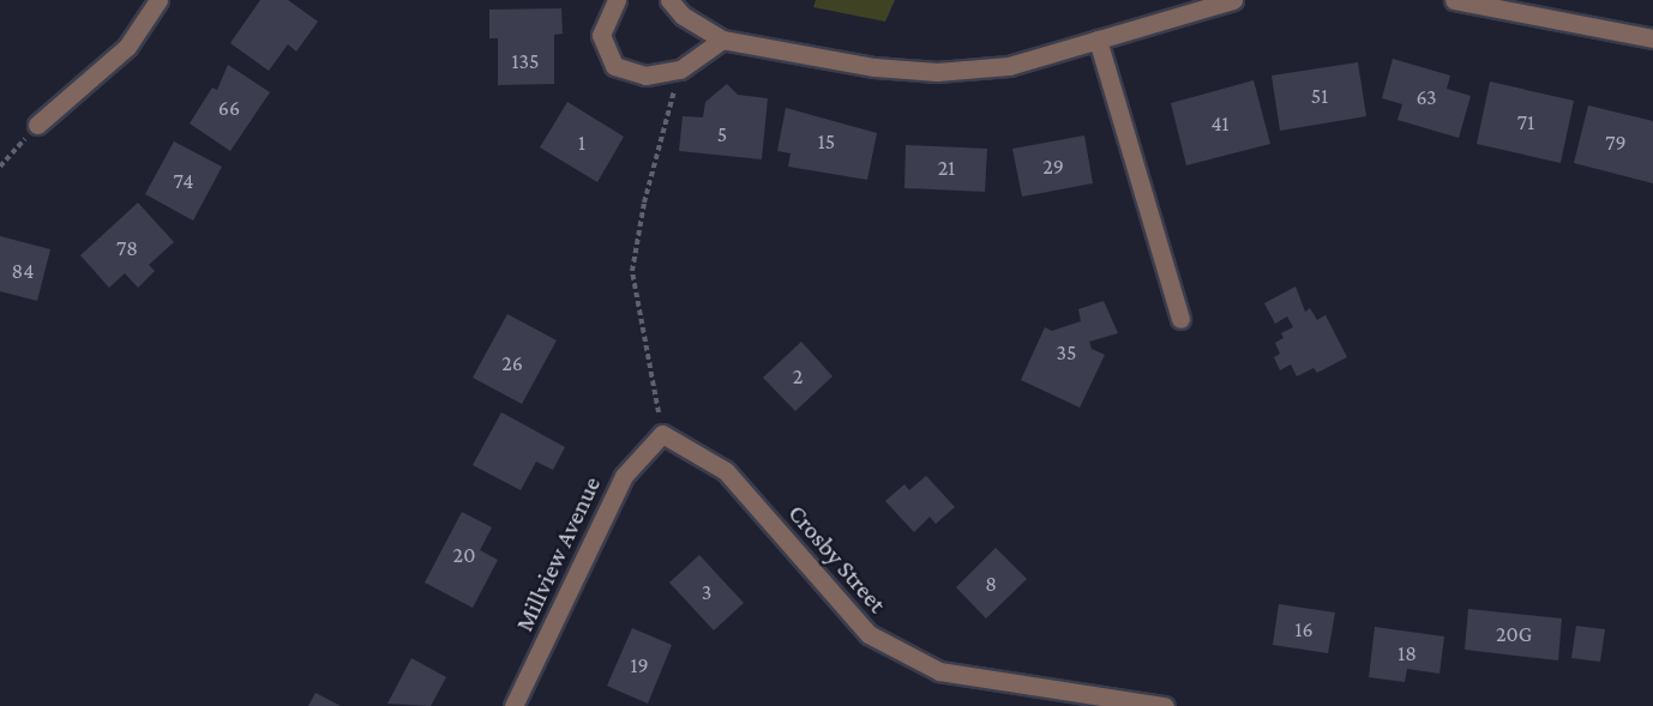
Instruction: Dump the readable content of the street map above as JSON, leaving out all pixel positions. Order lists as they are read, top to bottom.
{
  "streets": {
    "street": ["Millview Avenue", "Crosby Street"]
  },
  "crossings": [
    ["Millview Avenue", "Crosby Street"]
  ],
  "house_numbers": [
    "135",
    "51",
    "63",
    "66",
    "71",
    "41",
    "5",
    "15",
    "1",
    "79",
    "29",
    "21",
    "74",
    "78",
    "84",
    "35",
    "26",
    "2",
    "20",
    "8",
    "3",
    "16",
    "20G",
    "18",
    "19"
  ]
}
